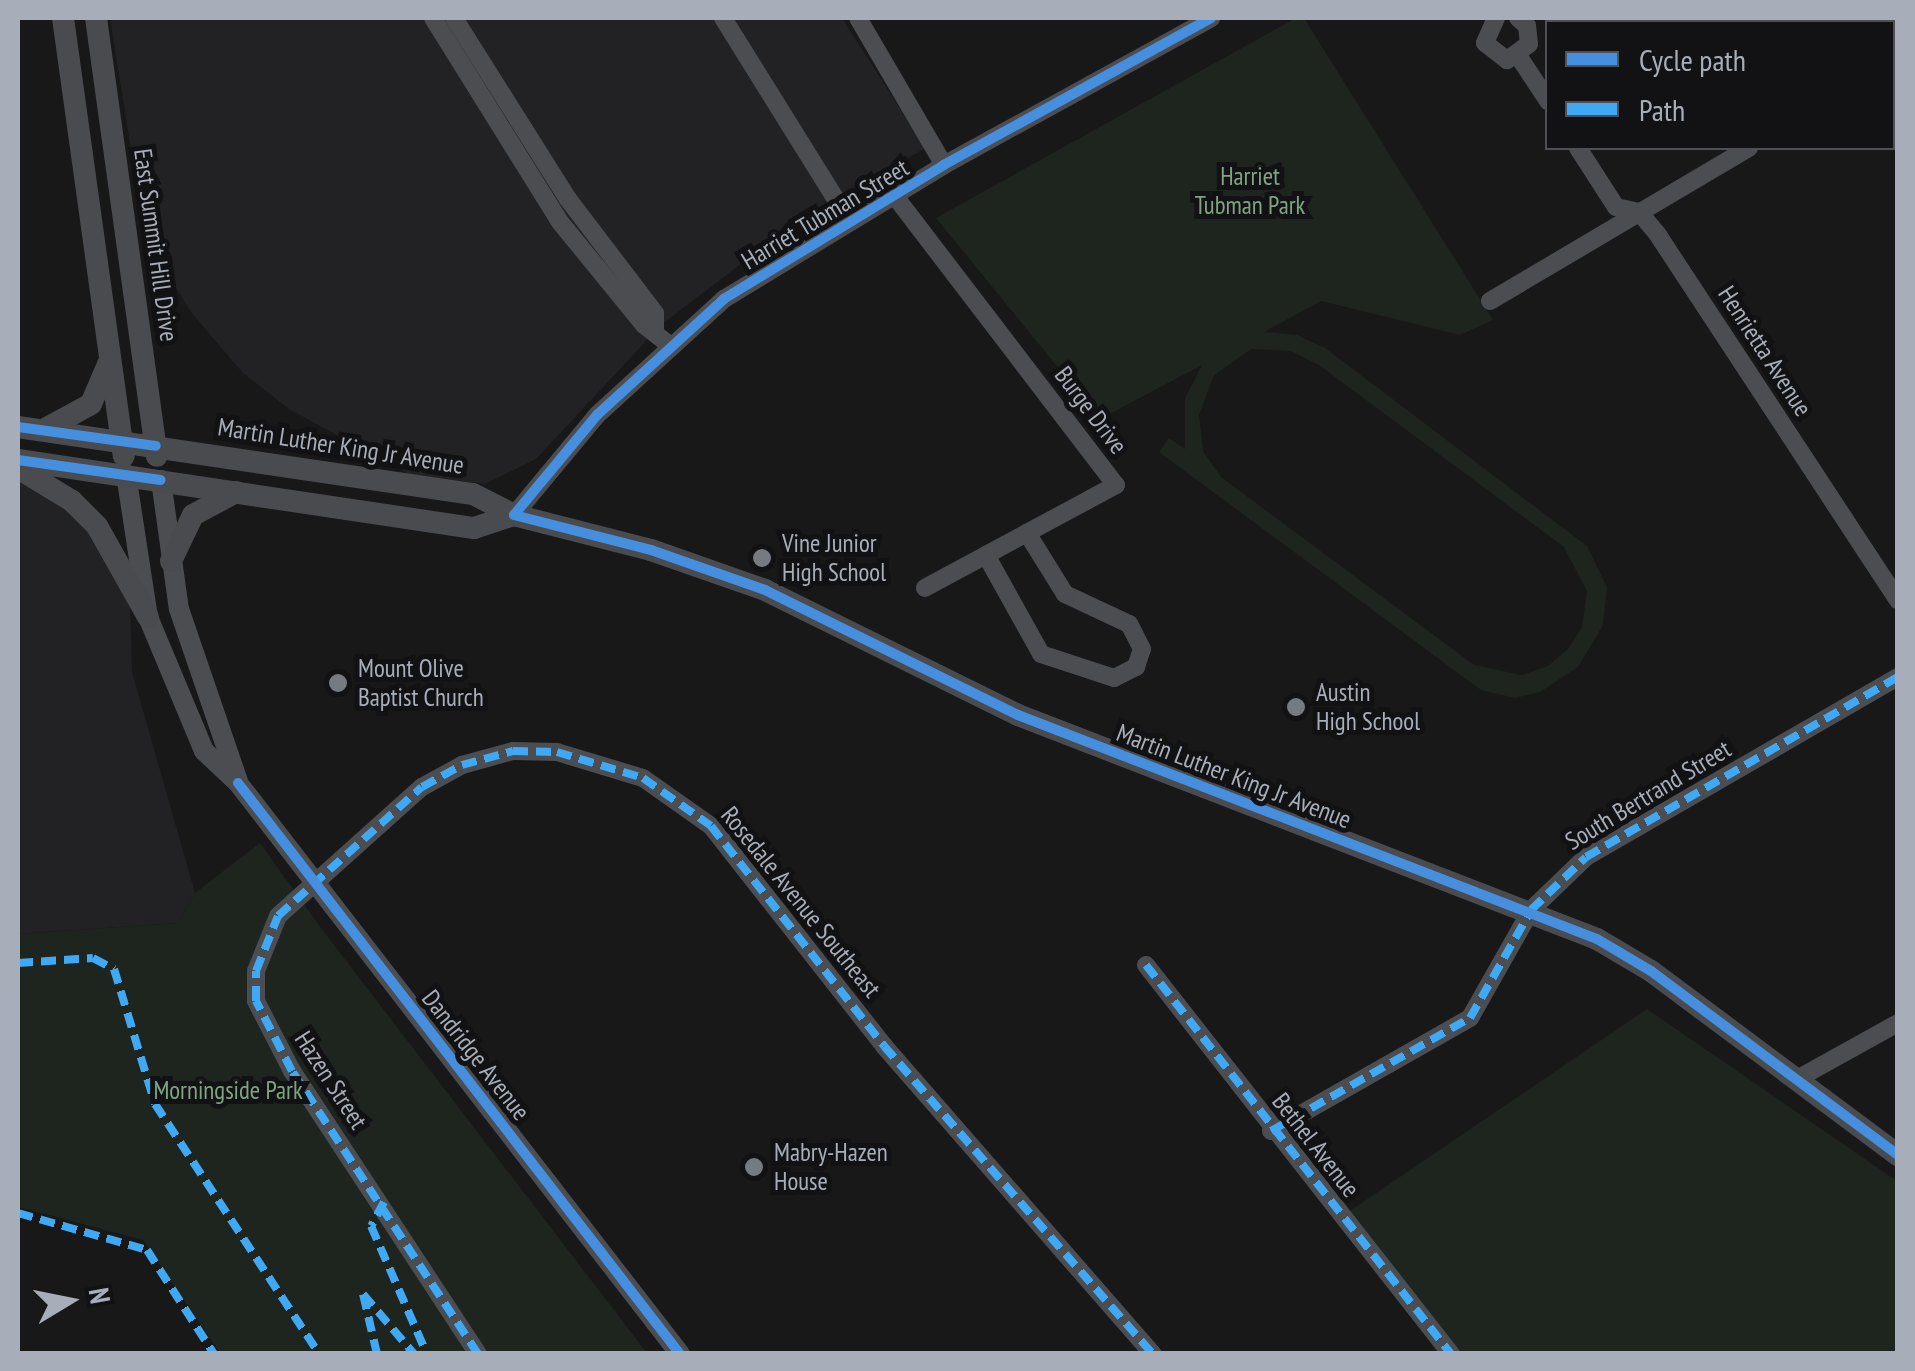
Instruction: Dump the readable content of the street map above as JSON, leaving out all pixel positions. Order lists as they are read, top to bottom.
{
  "streets": {
    "main road": ["East Summit Hill Drive", "Martin Luther King Jr Avenue"],
    "street": [
      "Harriet Tubman Street",
      "Henrietta Avenue",
      "Burge Drive",
      "South Bertrand Street",
      "Rosedale Avenue Southeast",
      "Dandridge Avenue",
      "Hazen Street",
      "Bethel Avenue"
    ]
  },
  "crossings": [
    ["Harriet Tubman Street", "Burge Drive"],
    ["Harriet Tubman Street", "Martin Luther King Jr Avenue"],
    ["East Summit Hill Drive", "Martin Luther King Jr Avenue"],
    ["East Summit Hill Drive", "Dandridge Avenue"],
    ["Martin Luther King Jr Avenue", "South Bertrand Street"],
    ["Martin Luther King Jr Avenue", "Dandridge Avenue"],
    ["South Bertrand Street", "Bethel Avenue"],
    ["Rosedale Avenue Southeast", "Dandridge Avenue"],
    ["Rosedale Avenue Southeast", "Hazen Street"],
    ["Dandridge Avenue", "Hazen Street"]
  ],
  "parks": ["Harriet Tubman Park", "Morningside Park"],
  "places": [
    "Vine Junior High School",
    "Mount Olive Baptist Church",
    "Austin High School",
    "Mabry-Hazen House"
  ],
  "legend": ["Cycle path", "Path"],
  "north": "right"
}
